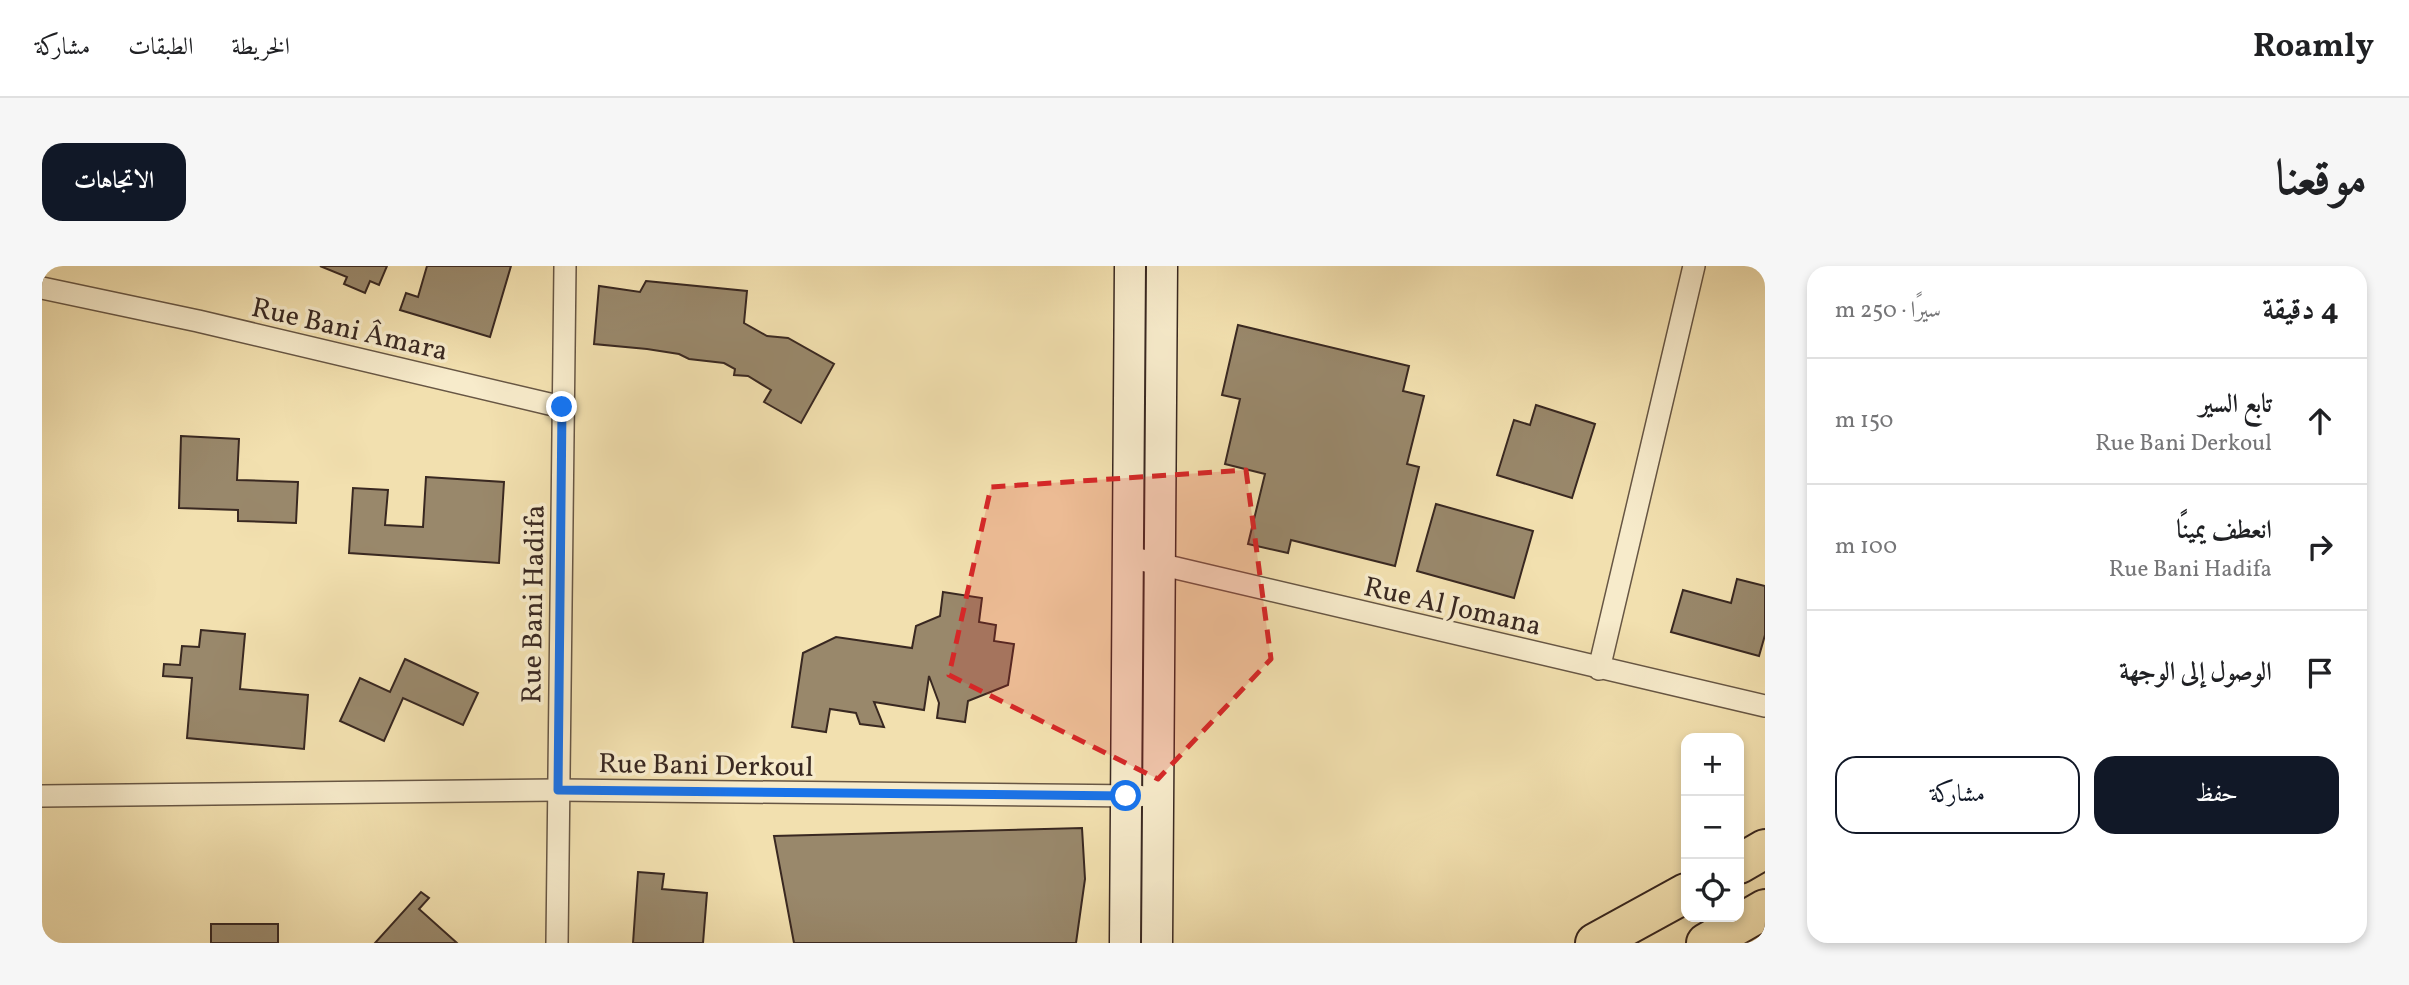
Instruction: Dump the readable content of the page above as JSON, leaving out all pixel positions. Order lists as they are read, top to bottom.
{
  "streets": {
    "street": [
      "Rue Bani Âmara",
      "Rue Bani Hadifa",
      "Rue Al Jomana",
      "Rue Bani Derkoul"
    ]
  },
  "crossings": [
    ["Rue Bani Âmara", "Rue Bani Hadifa"],
    ["Rue Bani Hadifa", "Rue Bani Derkoul"]
  ],
  "page": {
    "header": "Roamly",
    "nav": ["الخريطة", "الطبقات", "مشاركة"],
    "title": "موقعنا",
    "buttons": [
      "الاتجاهات",
      ["حفظ", "مشاركة"]
    ],
    "heading": ["4 دقيقة", "سيرًا · 250 m"],
    "list": [
      ["تابع السير", "Rue Bani Derkoul", "150 m"],
      ["انعطف يمينًا", "Rue Bani Hadifa", "100 m"],
      "الوصول إلى الوجهة"
    ],
    "map_buttons": ["+", "−"]
  }
}
